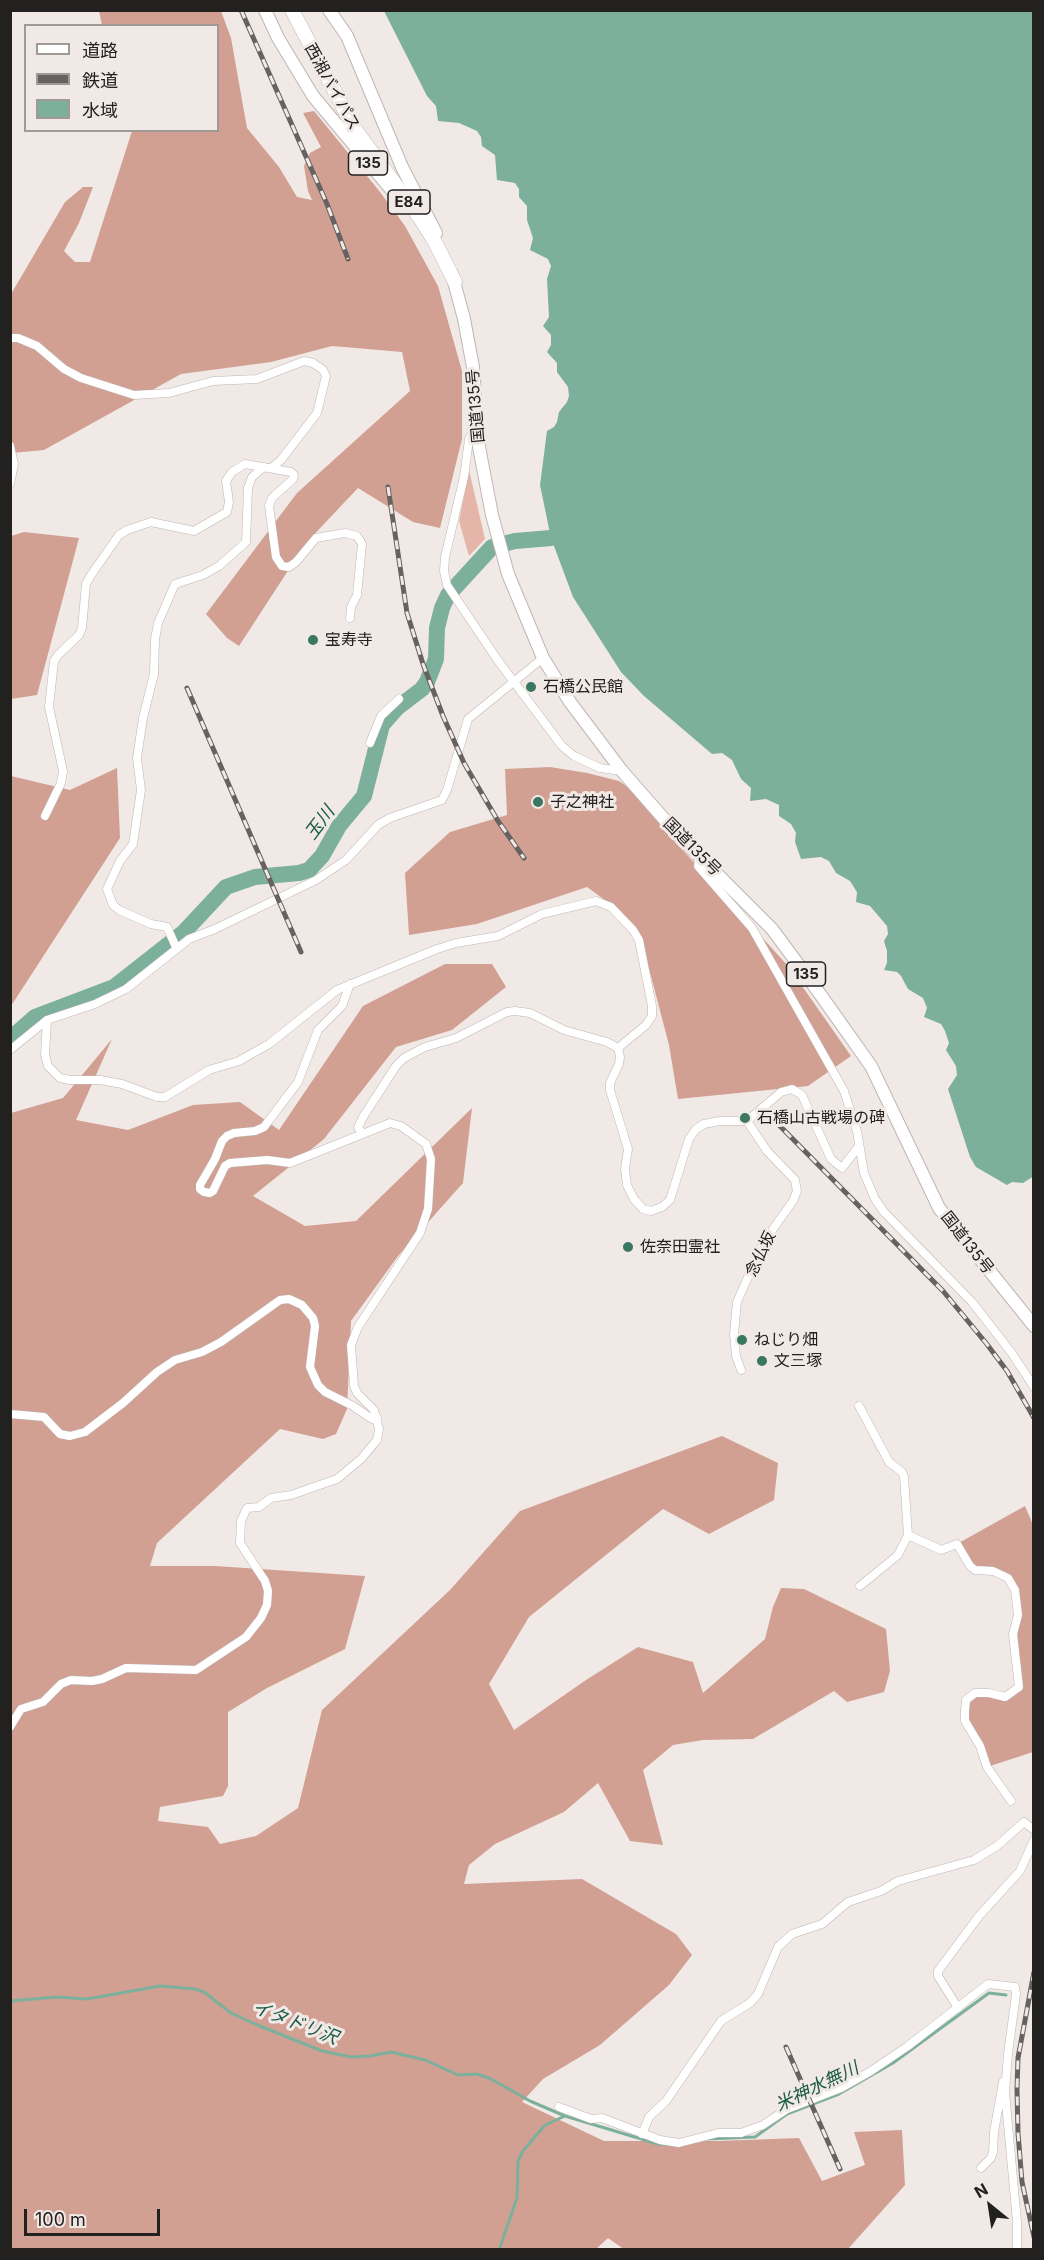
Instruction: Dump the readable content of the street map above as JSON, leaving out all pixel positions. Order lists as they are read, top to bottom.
{
  "streets": {
    "highway": [
      "西湘バイパス",
      "135",
      "E84",
      "国道135号"
    ],
    "street": ["念仏坂"]
  },
  "crossings": [
    ["西湘バイパス", "国道135号"]
  ],
  "water": ["玉川", "イタドリ沢", "米神水無川"],
  "places": [
    "宝寿寺",
    "石橋公民館",
    "子之神社",
    "石橋山古戦場の碑",
    "佐奈田霊社",
    "ねじり畑",
    "文三塚"
  ],
  "legend": ["道路", "鉄道", "水域"],
  "scale_bar": "100 m",
  "north": "top left"
}
